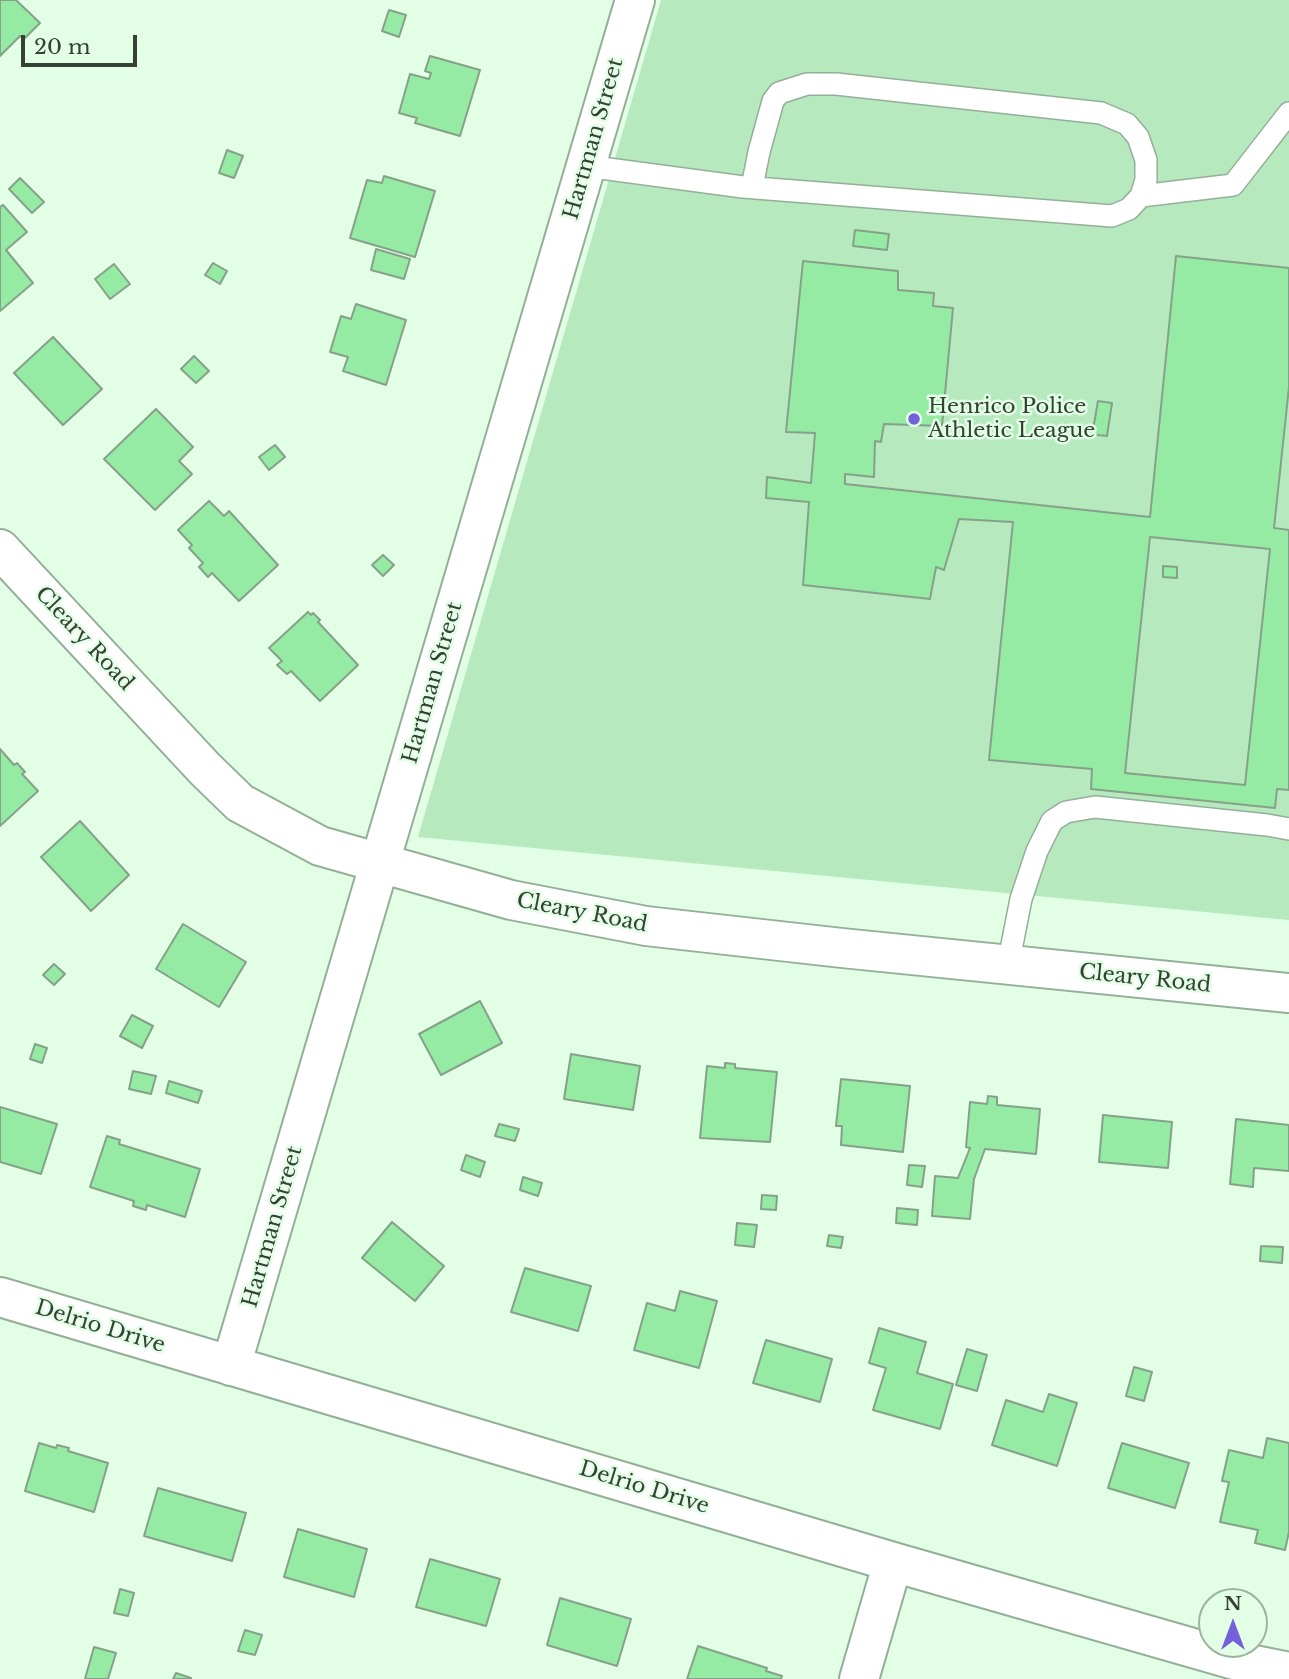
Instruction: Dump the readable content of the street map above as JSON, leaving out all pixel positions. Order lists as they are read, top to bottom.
{
  "streets": {
    "street": ["Hartman Street", "Cleary Road", "Delrio Drive"]
  },
  "crossings": [
    ["Hartman Street", "Cleary Road"],
    ["Hartman Street", "Delrio Drive"]
  ],
  "places": ["Henrico Police Athletic League"],
  "scale_bar": "20 m",
  "north": "top"
}
